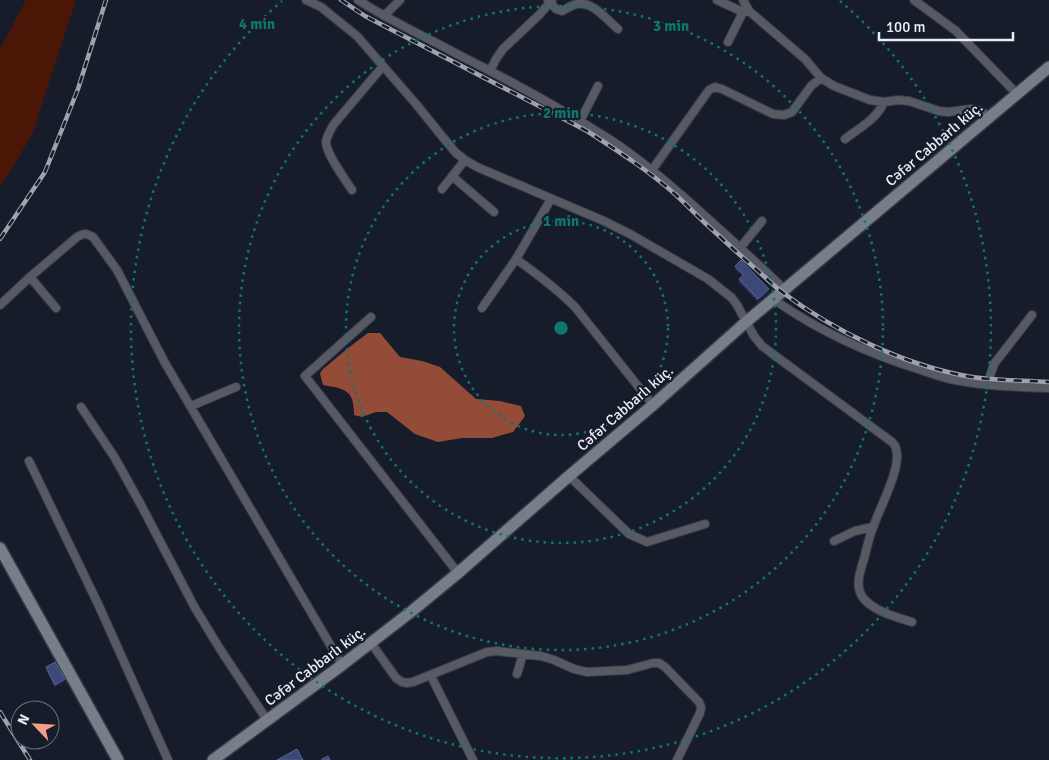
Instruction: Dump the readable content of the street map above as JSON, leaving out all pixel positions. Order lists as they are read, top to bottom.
{
  "streets": {
    "street": ["Cəfər Cabbarlı küç."]
  },
  "scale_bar": "100 m",
  "north": "top left",
  "rings": [
    "4 min",
    "3 min",
    "2 min",
    "1 min"
  ]
}
